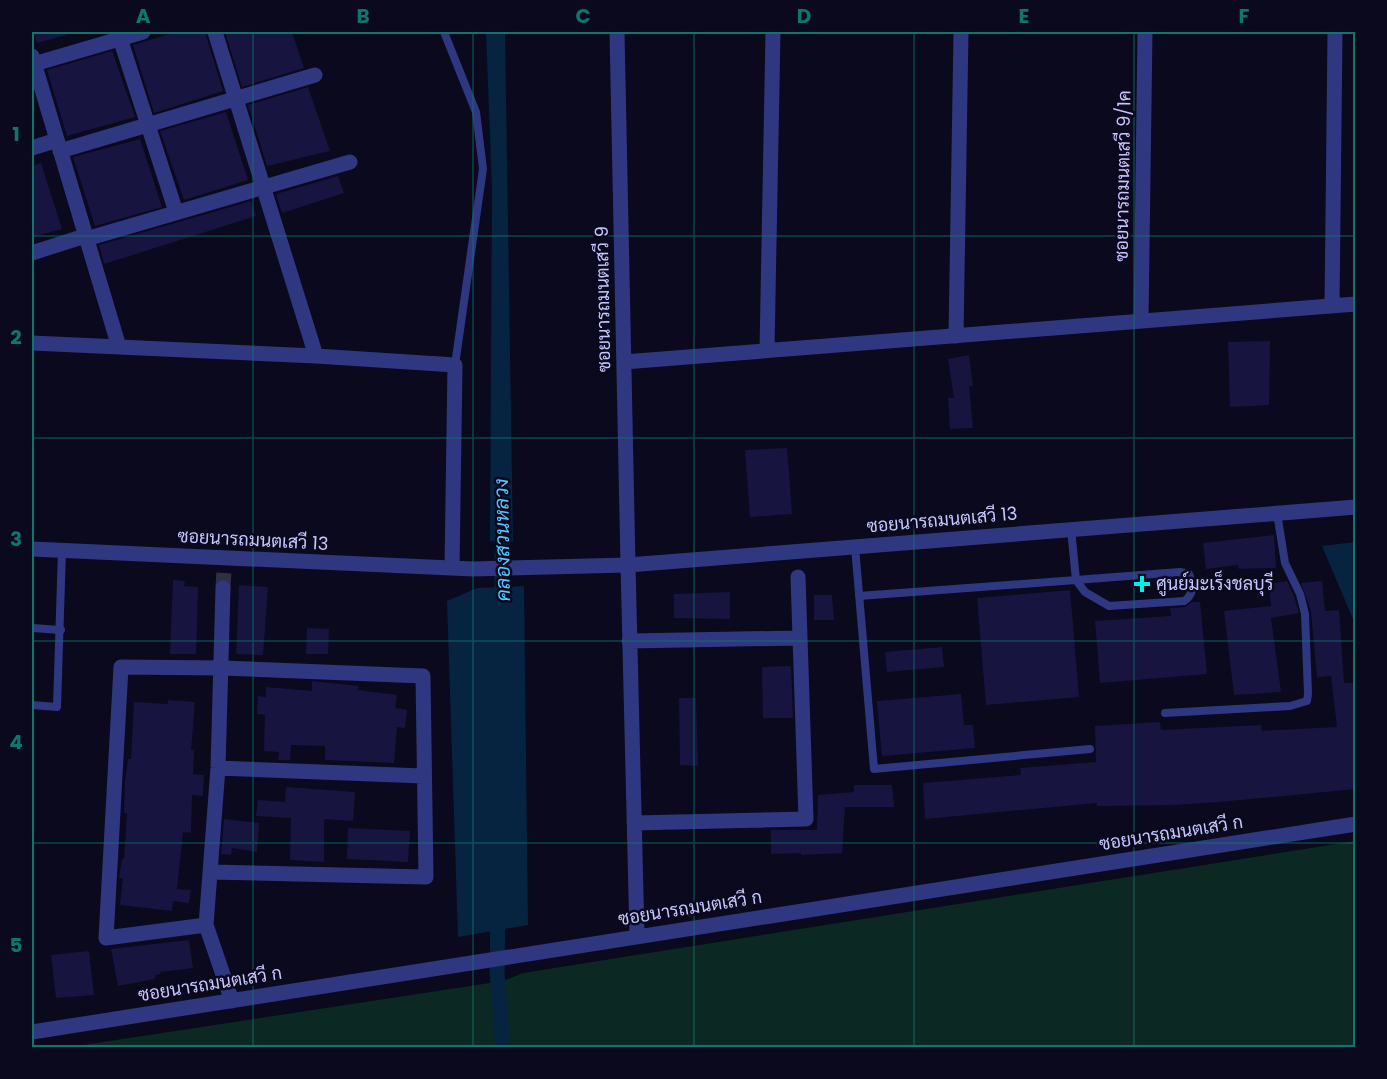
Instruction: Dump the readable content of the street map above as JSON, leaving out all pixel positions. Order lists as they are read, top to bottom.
{
  "streets": {
    "street": [
      "ซอยนารถมนตเสวี 9/1ค",
      "ซอยนารถมนตเสวี 9",
      "ซอยนารถมนตเสวี 13",
      "ซอยนารถมนตเสวี ก"
    ]
  },
  "crossings": [
    ["ซอยนารถมนตเสวี 9", "ซอยนารถมนตเสวี 13"],
    ["ซอยนารถมนตเสวี 9", "ซอยนารถมนตเสวี ก"]
  ],
  "water": ["คลองสวนหลวง"],
  "places": {
    "health": ["ศูนย์มะเร็งชลบุรี"]
  },
  "grid": {
    "columns": [
      "A",
      "B",
      "C",
      "D",
      "E",
      "F"
    ],
    "rows": [
      "1",
      "2",
      "3",
      "4",
      "5"
    ]
  }
}
